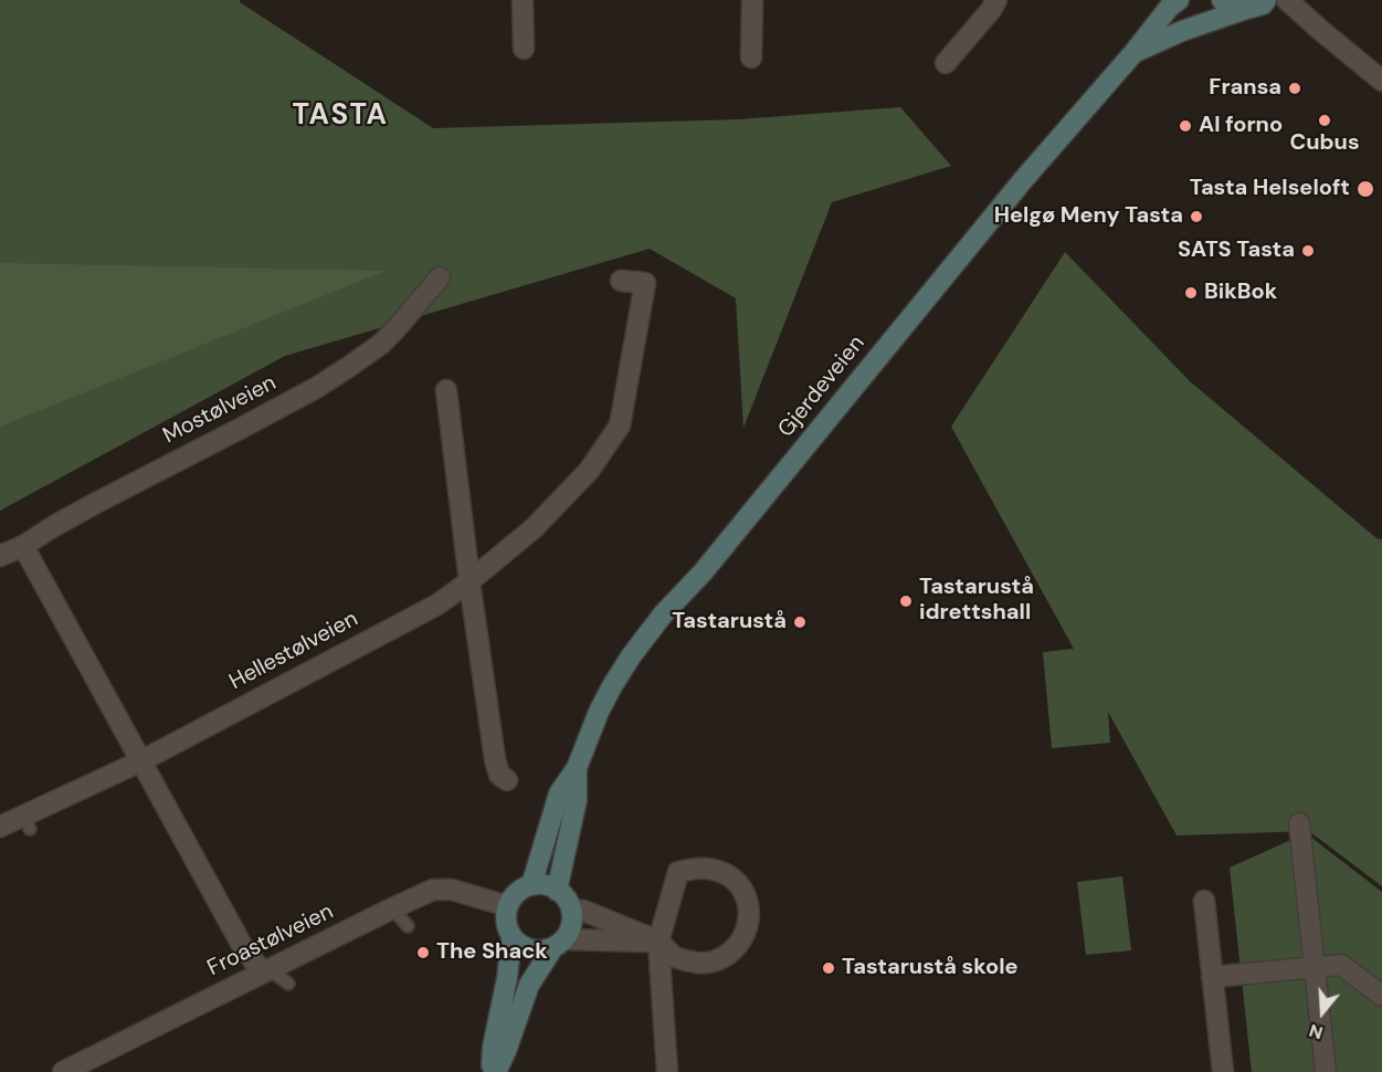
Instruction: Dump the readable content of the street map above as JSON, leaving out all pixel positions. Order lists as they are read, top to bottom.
{
  "streets": {
    "main road": ["Gjerdeveien"],
    "street": ["Mostølveien", "Hellestølveien", "Froastølveien"]
  },
  "crossings": [
    ["Gjerdeveien", "Froastølveien"]
  ],
  "districts": ["TASTA"],
  "places": [
    "Fransa",
    "Cubus",
    "Al forno",
    "Tasta Helseloft",
    "Helgø Meny Tasta",
    "SATS Tasta",
    "BikBok",
    "Tastarustå idrettshall",
    "Tastarustå",
    "The Shack",
    "Tastarustå skole"
  ],
  "north": "bottom"
}
